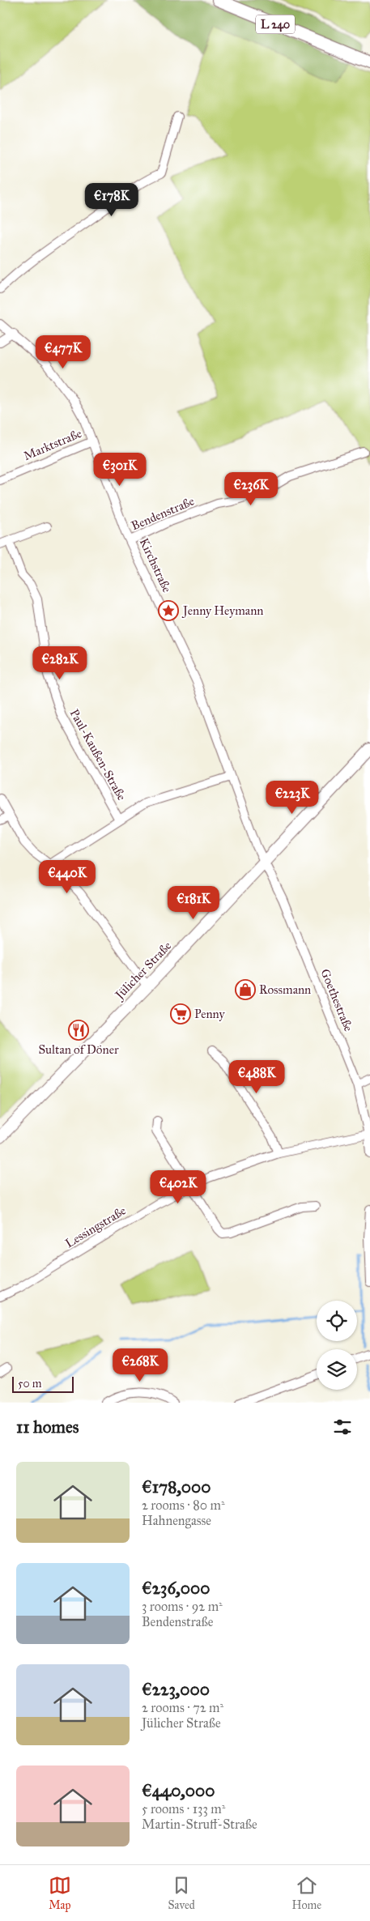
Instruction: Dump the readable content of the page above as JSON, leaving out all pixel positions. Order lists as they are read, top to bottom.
{
  "streets": {
    "main road": ["L 240", "Jülicher Straße"],
    "street": [
      "Marktstraße",
      "Bendenstraße",
      "Kirchstraße",
      "Paul-Kaußen-Straße",
      "Goethestraße",
      "Lessingstraße"
    ]
  },
  "crossings": [
    ["Marktstraße", "Kirchstraße"],
    ["Bendenstraße", "Kirchstraße"],
    ["Kirchstraße", "Jülicher Straße"],
    ["Kirchstraße", "Goethestraße"],
    ["Jülicher Straße", "Goethestraße"],
    ["Goethestraße", "Lessingstraße"]
  ],
  "places": {
    "place": ["Jenny Heymann"],
    "shop": ["Rossmann"],
    "supermarket": ["Penny"],
    "restaurant": ["Sultan of Döner"]
  },
  "scale_bar": "50 m",
  "page": {
    "price": [
      "€178K",
      "€477K",
      "€301K",
      "€236K",
      "€282K",
      "€223K",
      "€440K",
      "€181K",
      "€488K",
      "€402K",
      "€268K"
    ],
    "scale": "50 m",
    "heading": "11 homes",
    "list": [
      {
        "name": "€178,000",
        "note": "2 rooms · 80 m² · Hahnengasse"
      },
      {
        "name": "€236,000",
        "note": "3 rooms · 92 m² · Bendenstraße"
      },
      {
        "name": "€223,000",
        "note": "2 rooms · 72 m² · Jülicher Straße"
      },
      {
        "name": "€440,000",
        "note": "5 rooms · 133 m² · Martin-Struff-Straße"
      }
    ],
    "tabs": ["Map", "Saved", "Home"]
  }
}
